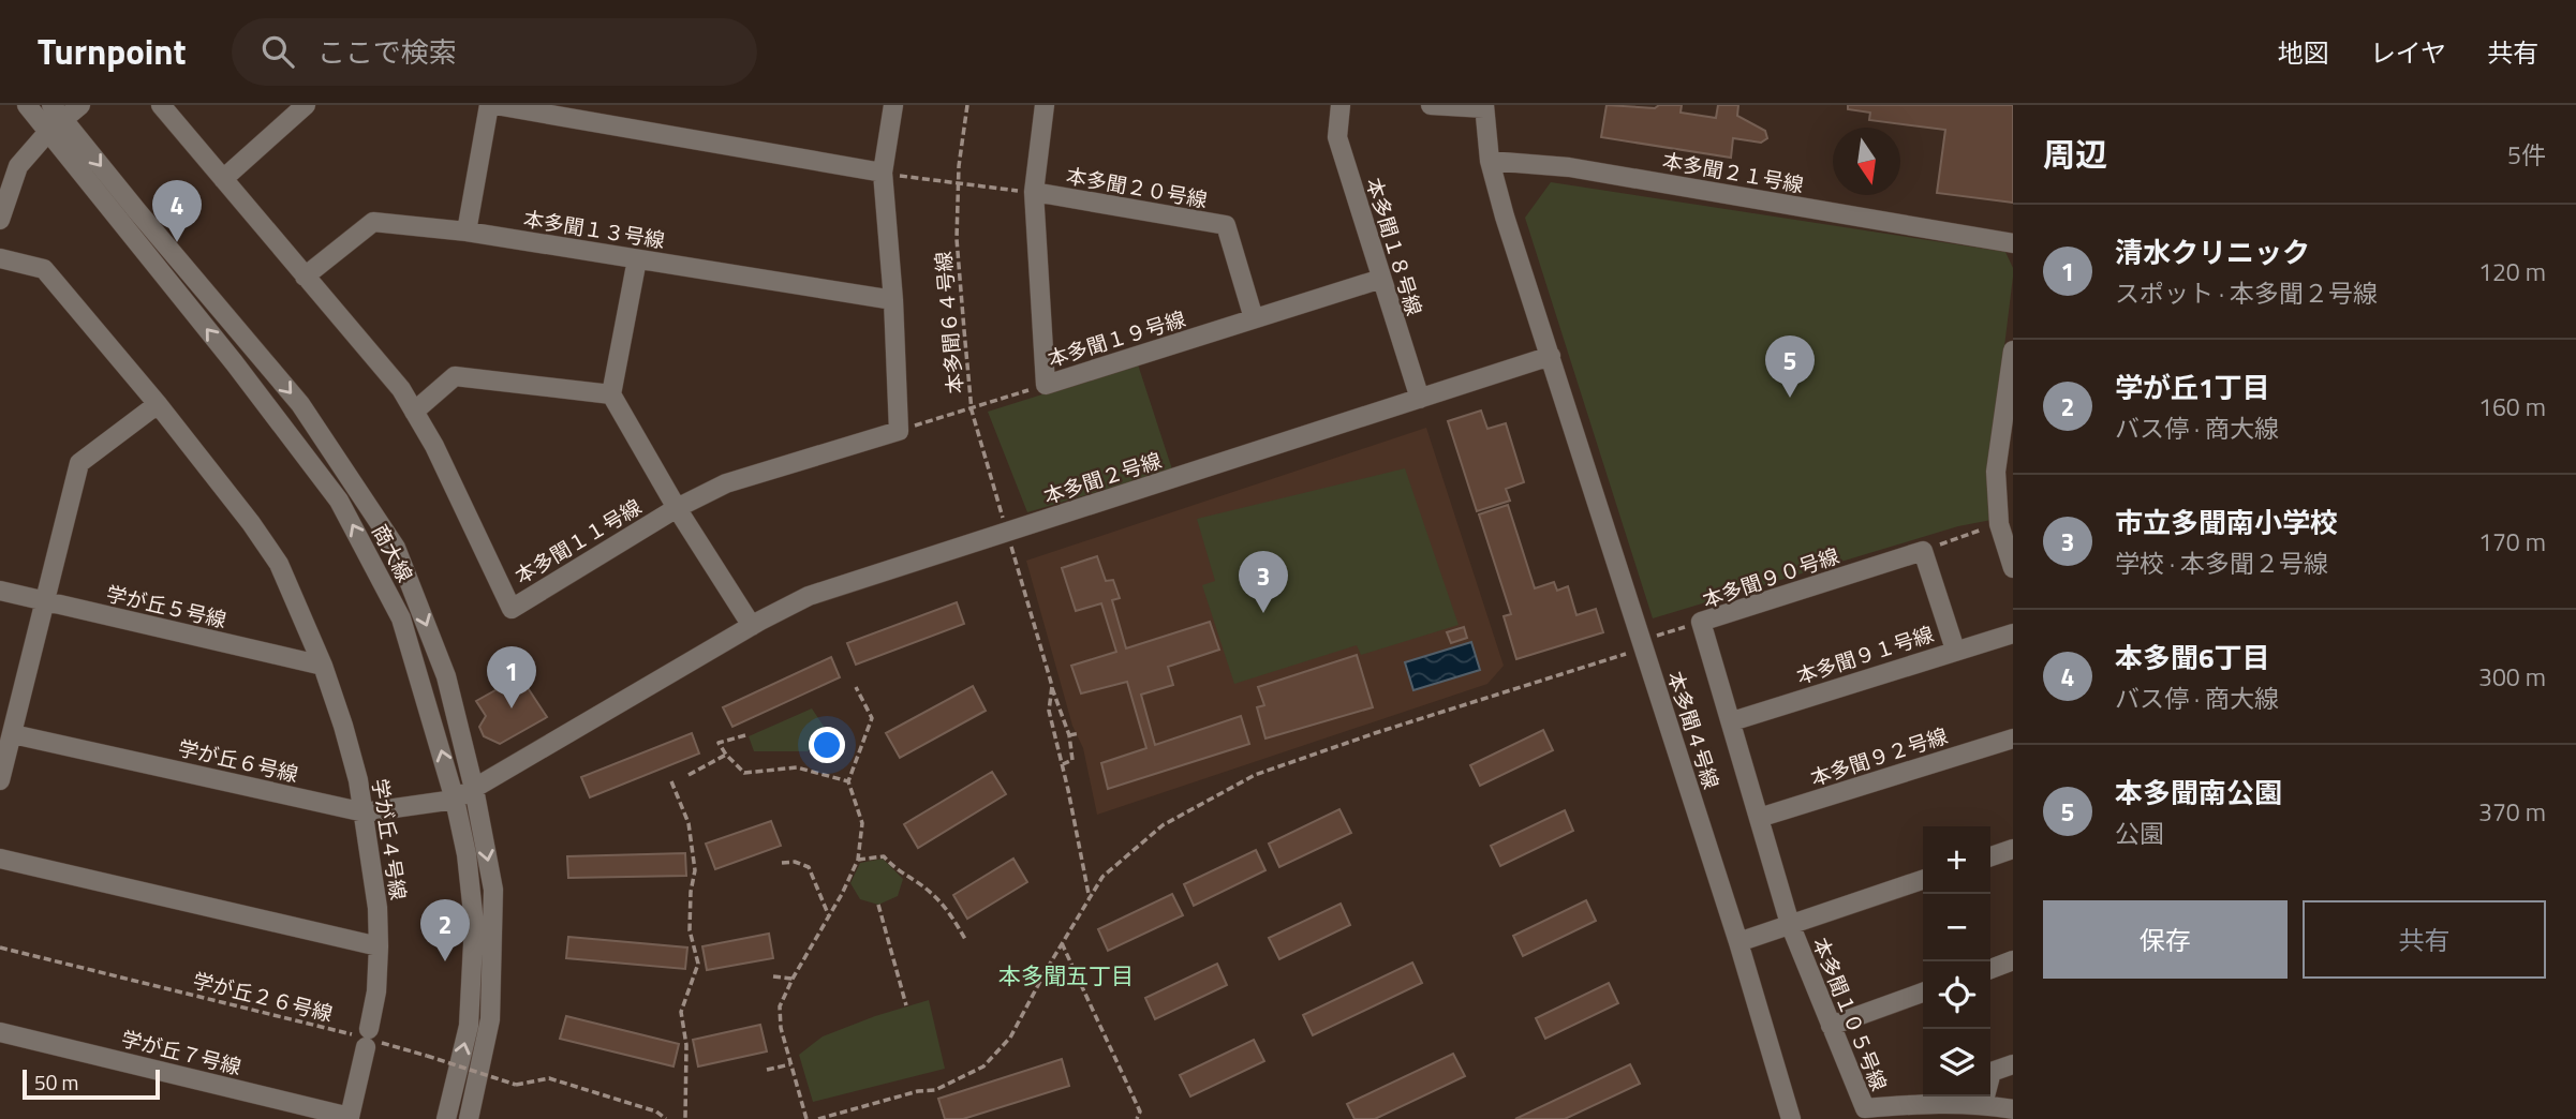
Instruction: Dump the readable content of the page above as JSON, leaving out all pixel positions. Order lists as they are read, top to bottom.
{
  "streets": {
    "street": [
      "本多聞２１号線",
      "本多聞２０号線",
      "本多聞１３号線",
      "本多聞１８号線",
      "本多聞１９号線",
      "本多聞２号線",
      "本多聞１１号線",
      "商大線",
      "本多聞９０号線",
      "学が丘５号線",
      "本多聞９１号線",
      "本多聞４号線",
      "本多聞９２号線",
      "学が丘６号線",
      "学が丘４号線",
      "本多聞１０５号線",
      "学が丘７号線"
    ],
    "path": ["本多聞６４号線", "学が丘２６号線"]
  },
  "crossings": [
    ["本多聞２０号線", "本多聞１９号線"],
    ["本多聞１３号線", "本多聞１１号線"],
    ["本多聞１８号線", "本多聞１９号線"],
    ["本多聞１８号線", "本多聞２号線"],
    ["本多聞６４号線", "本多聞２号線"],
    ["本多聞２号線", "商大線"],
    ["本多聞２号線", "本多聞４号線"],
    ["本多聞２号線", "学が丘６号線"],
    ["商大線", "学が丘６号線"],
    ["本多聞９０号線", "本多聞９１号線"],
    ["本多聞９０号線", "本多聞９２号線"],
    ["本多聞９０号線", "本多聞１０５号線"],
    ["学が丘５号線", "学が丘４号線"],
    ["学が丘６号線", "学が丘４号線"],
    ["学が丘４号線", "学が丘２６号線"],
    ["学が丘４号線", "学が丘７号線"]
  ],
  "districts": ["本多聞五丁目"],
  "scale_bar": "50 m",
  "north": "bottom",
  "page": {
    "header": "Turnpoint",
    "search": "ここで検索",
    "nav": ["地図", "レイヤ", "共有"],
    "heading": ["周辺", "5件"],
    "pins": [
      "4",
      "5",
      "3",
      "1",
      "2"
    ],
    "list": [
      {
        "mark": "1",
        "name": "清水クリニック",
        "note": "スポット · 本多聞２号線",
        "value": "120 m"
      },
      {
        "mark": "2",
        "name": "学が丘1丁目",
        "note": "バス停 · 商大線",
        "value": "160 m"
      },
      {
        "mark": "3",
        "name": "市立多聞南小学校",
        "note": "学校 · 本多聞２号線",
        "value": "170 m"
      },
      {
        "mark": "4",
        "name": "本多聞6丁目",
        "note": "バス停 · 商大線",
        "value": "300 m"
      },
      {
        "mark": "5",
        "name": "本多聞南公園",
        "note": "公園",
        "value": "370 m"
      }
    ],
    "map_buttons": ["+", "−"],
    "buttons": ["保存", "共有"],
    "scale": "50 m"
  }
}
